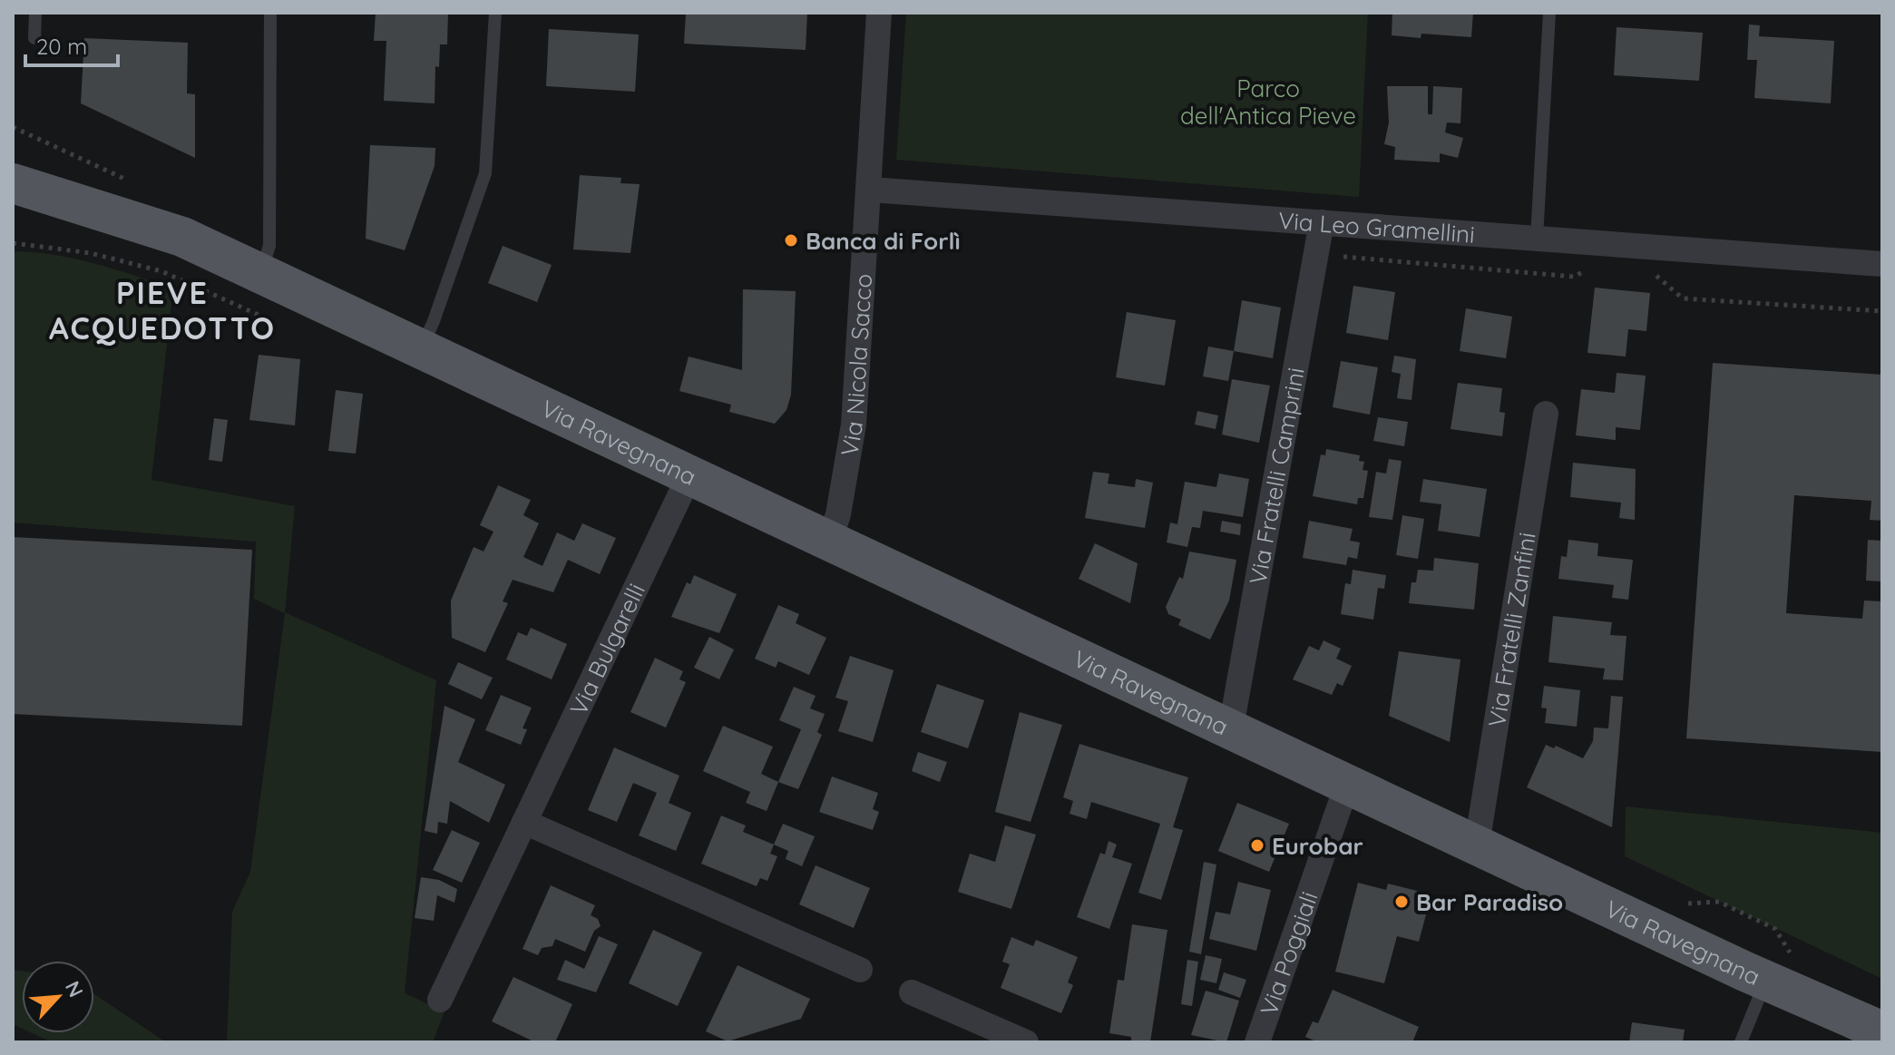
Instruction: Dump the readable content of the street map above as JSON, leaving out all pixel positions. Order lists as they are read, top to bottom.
{
  "streets": {
    "main road": ["Via Ravegnana"],
    "street": [
      "Via Leo Gramellini",
      "Via Nicola Sacco",
      "Via Fratelli Camprini",
      "Via Fratelli Zanfini",
      "Via Bulgarelli",
      "Via Poggiali"
    ]
  },
  "crossings": [
    ["Via Leo Gramellini", "Via Nicola Sacco"],
    ["Via Leo Gramellini", "Via Fratelli Camprini"],
    ["Via Nicola Sacco", "Via Ravegnana"],
    ["Via Ravegnana", "Via Fratelli Camprini"],
    ["Via Ravegnana", "Via Fratelli Zanfini"],
    ["Via Ravegnana", "Via Bulgarelli"],
    ["Via Ravegnana", "Via Poggiali"]
  ],
  "districts": ["PIEVE ACQUEDOTTO"],
  "parks": ["Parco dell'Antica Pieve"],
  "places": ["Banca di Forlì", "Eurobar", "Bar Paradiso"],
  "scale_bar": "20 m",
  "north": "top right"
}
